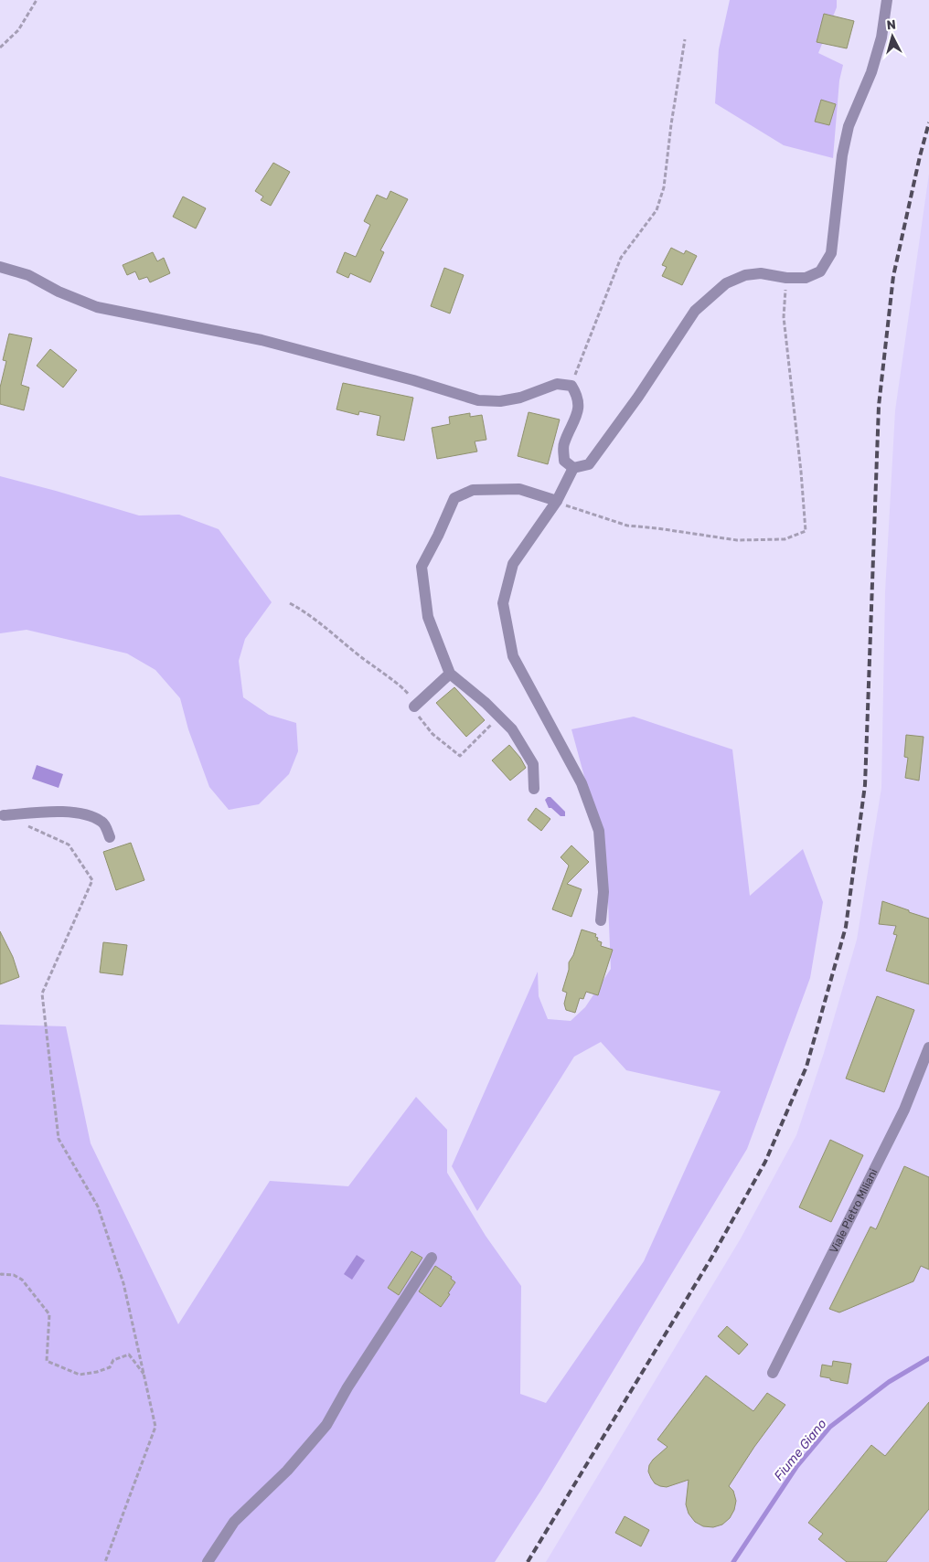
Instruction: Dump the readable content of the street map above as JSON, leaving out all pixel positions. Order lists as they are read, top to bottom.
{
  "streets": {
    "street": ["Viale Pietro Miliani"]
  },
  "water": ["Fiume Giano"],
  "north": "top"
}
